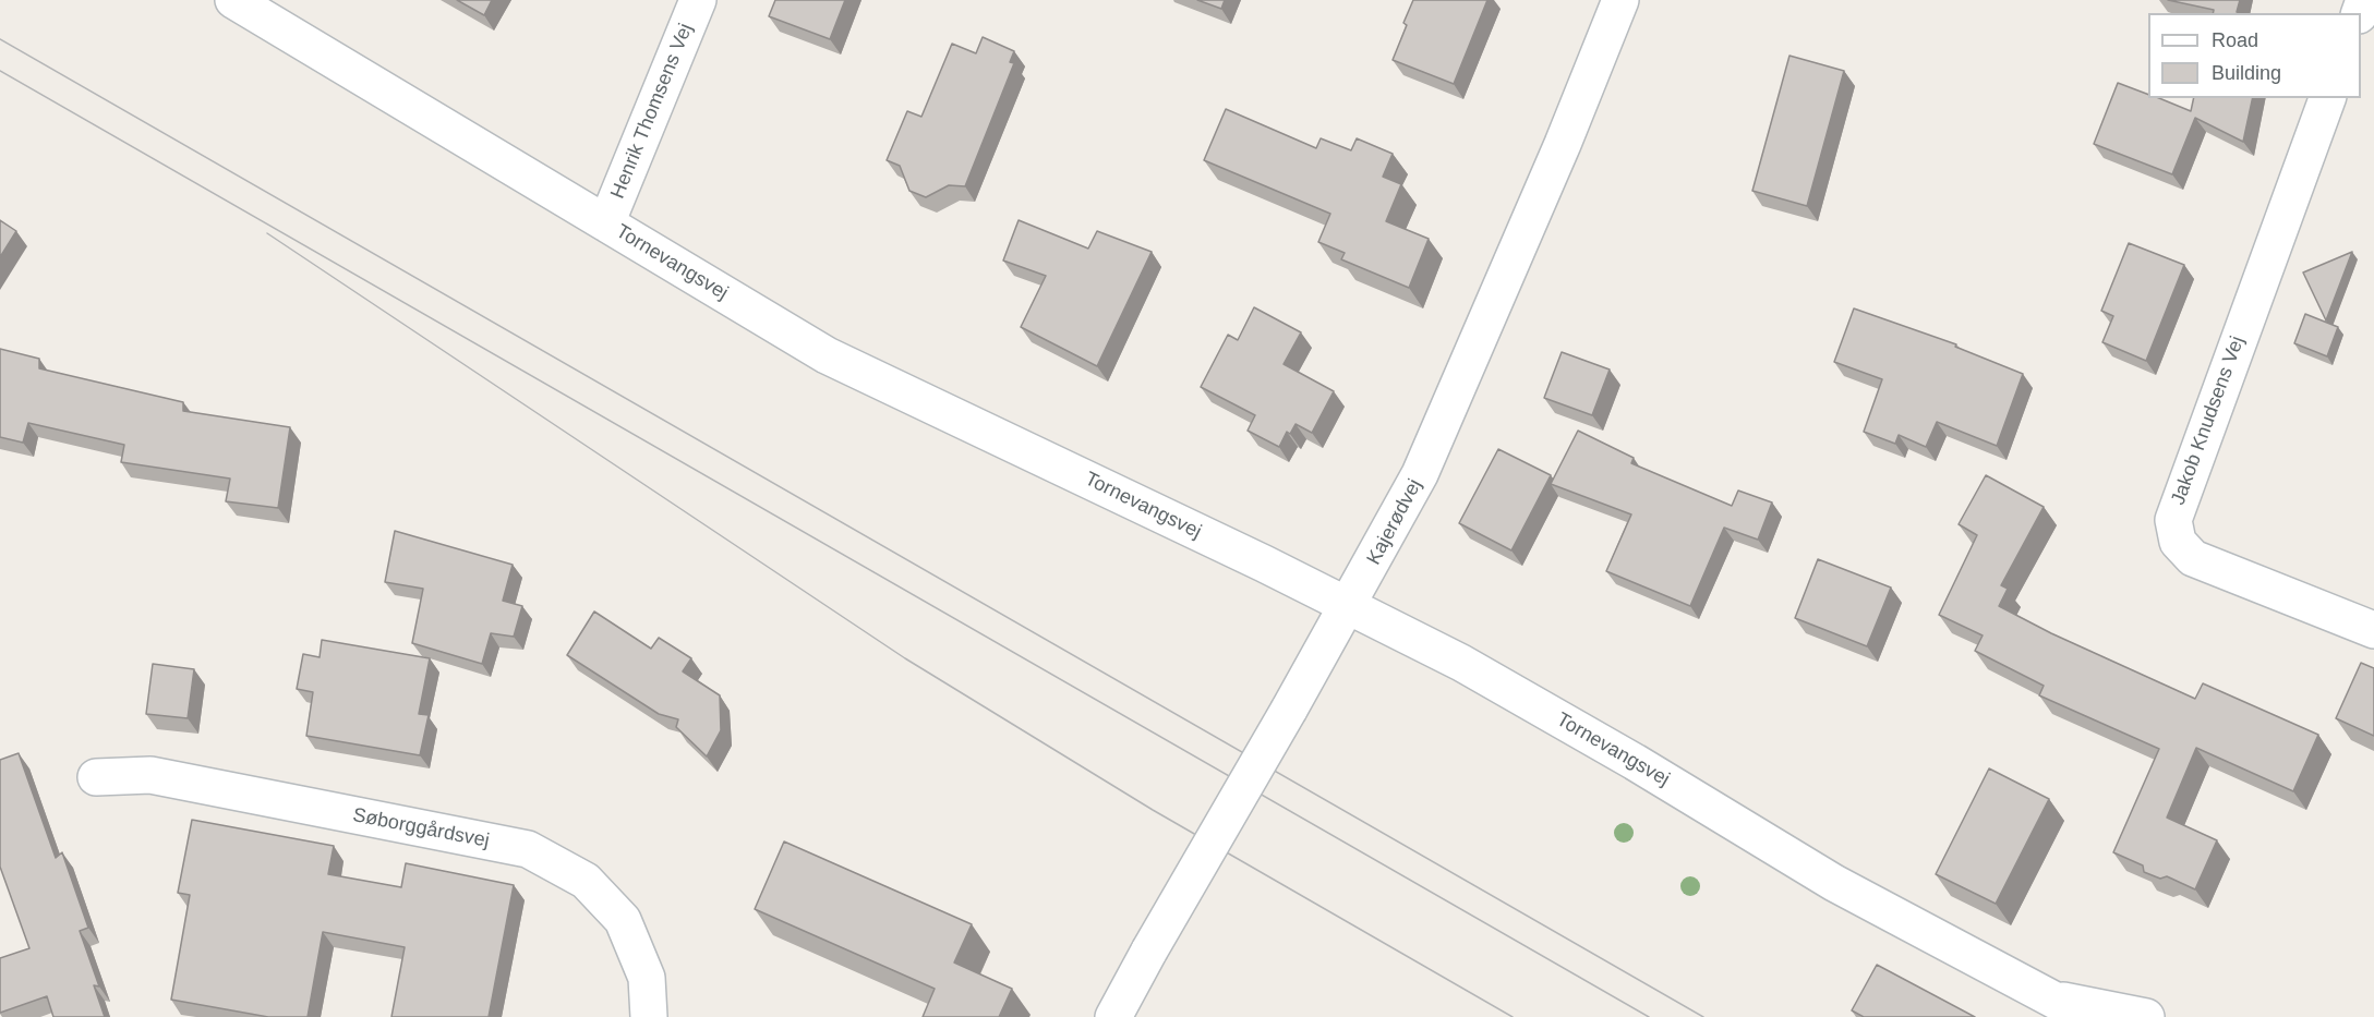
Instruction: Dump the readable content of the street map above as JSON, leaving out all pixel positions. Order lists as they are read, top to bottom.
{
  "streets": {
    "street": [
      "Henrik Thomsens Vej",
      "Tornevangsvej",
      "Jakob Knudsens Vej",
      "Kajerødvej",
      "Søborggårdsvej"
    ]
  },
  "crossings": [
    ["Henrik Thomsens Vej", "Tornevangsvej"],
    ["Tornevangsvej", "Kajerødvej"]
  ],
  "legend": ["Road", "Building"]
}
